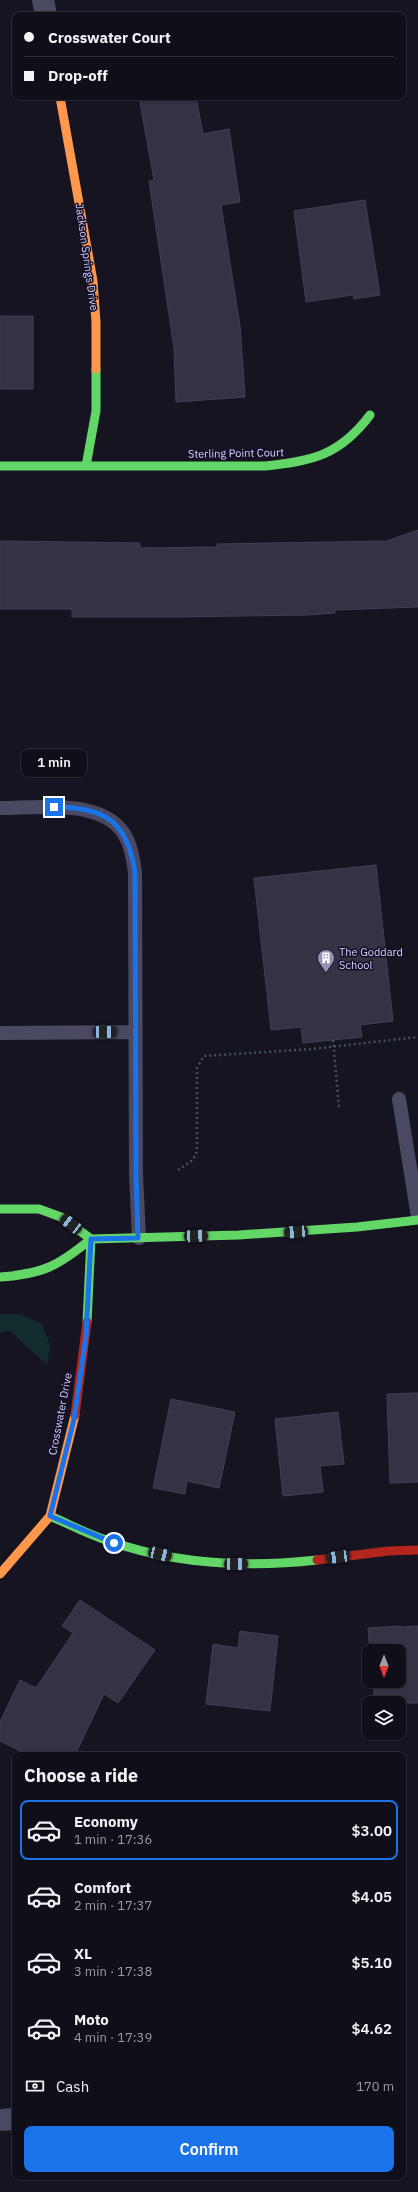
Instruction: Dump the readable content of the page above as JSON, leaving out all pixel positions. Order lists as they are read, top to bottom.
{
  "streets": {
    "street": ["Jackson Springs Drive", "Sterling Point Court", "Crosswater Drive"]
  },
  "crossings": [
    ["Jackson Springs Drive", "Sterling Point Court"]
  ],
  "places": {
    "building": ["The Goddard School"]
  },
  "north": "bottom",
  "page": {
    "banner": ["Crosswater Court", "Drop-off"],
    "bubble": "1 min",
    "heading": "Choose a ride",
    "list": [
      {
        "name": "Economy",
        "note": "1 min · 17:36",
        "value": "$3.00"
      },
      {
        "name": "Comfort",
        "note": "2 min · 17:37",
        "value": "$4.05"
      },
      {
        "name": "XL",
        "note": "3 min · 17:38",
        "value": "$5.10"
      },
      {
        "name": "Moto",
        "note": "4 min · 17:39",
        "value": "$4.62"
      }
    ],
    "pay": ["Cash", "170 m"],
    "buttons": "Confirm"
  }
}
